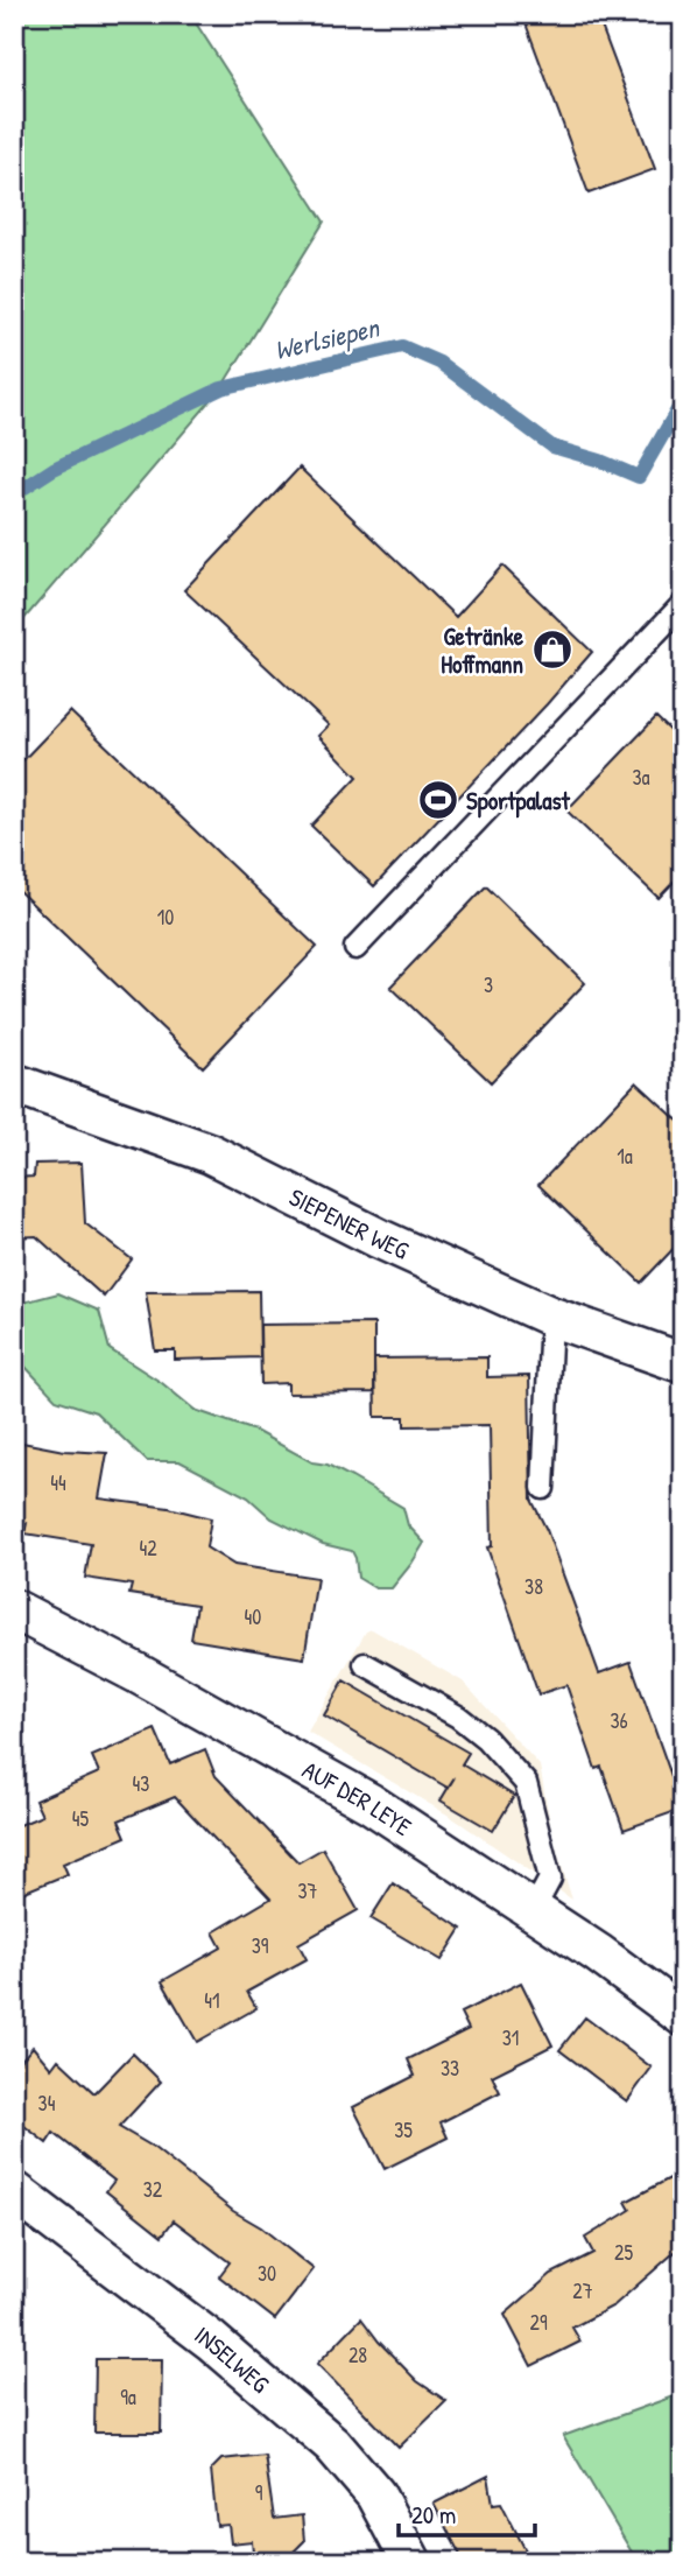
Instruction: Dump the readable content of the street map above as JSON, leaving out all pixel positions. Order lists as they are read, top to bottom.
{
  "streets": {
    "street": ["SIEPENER WEG", "AUF DER LEYE", "INSELWEG"]
  },
  "water": ["Werlsiepen"],
  "places": {
    "shop": ["Getränke Hoffmann"],
    "sports": ["Sportpalast"]
  },
  "house_numbers": [
    "3a",
    "10",
    "3",
    "1a",
    "44",
    "42",
    "38",
    "40",
    "36",
    "43",
    "45",
    "37",
    "39",
    "41",
    "31",
    "33",
    "34",
    "35",
    "32",
    "25",
    "30",
    "27",
    "29",
    "28",
    "9a",
    "9"
  ],
  "scale_bar": "20 m"
}
